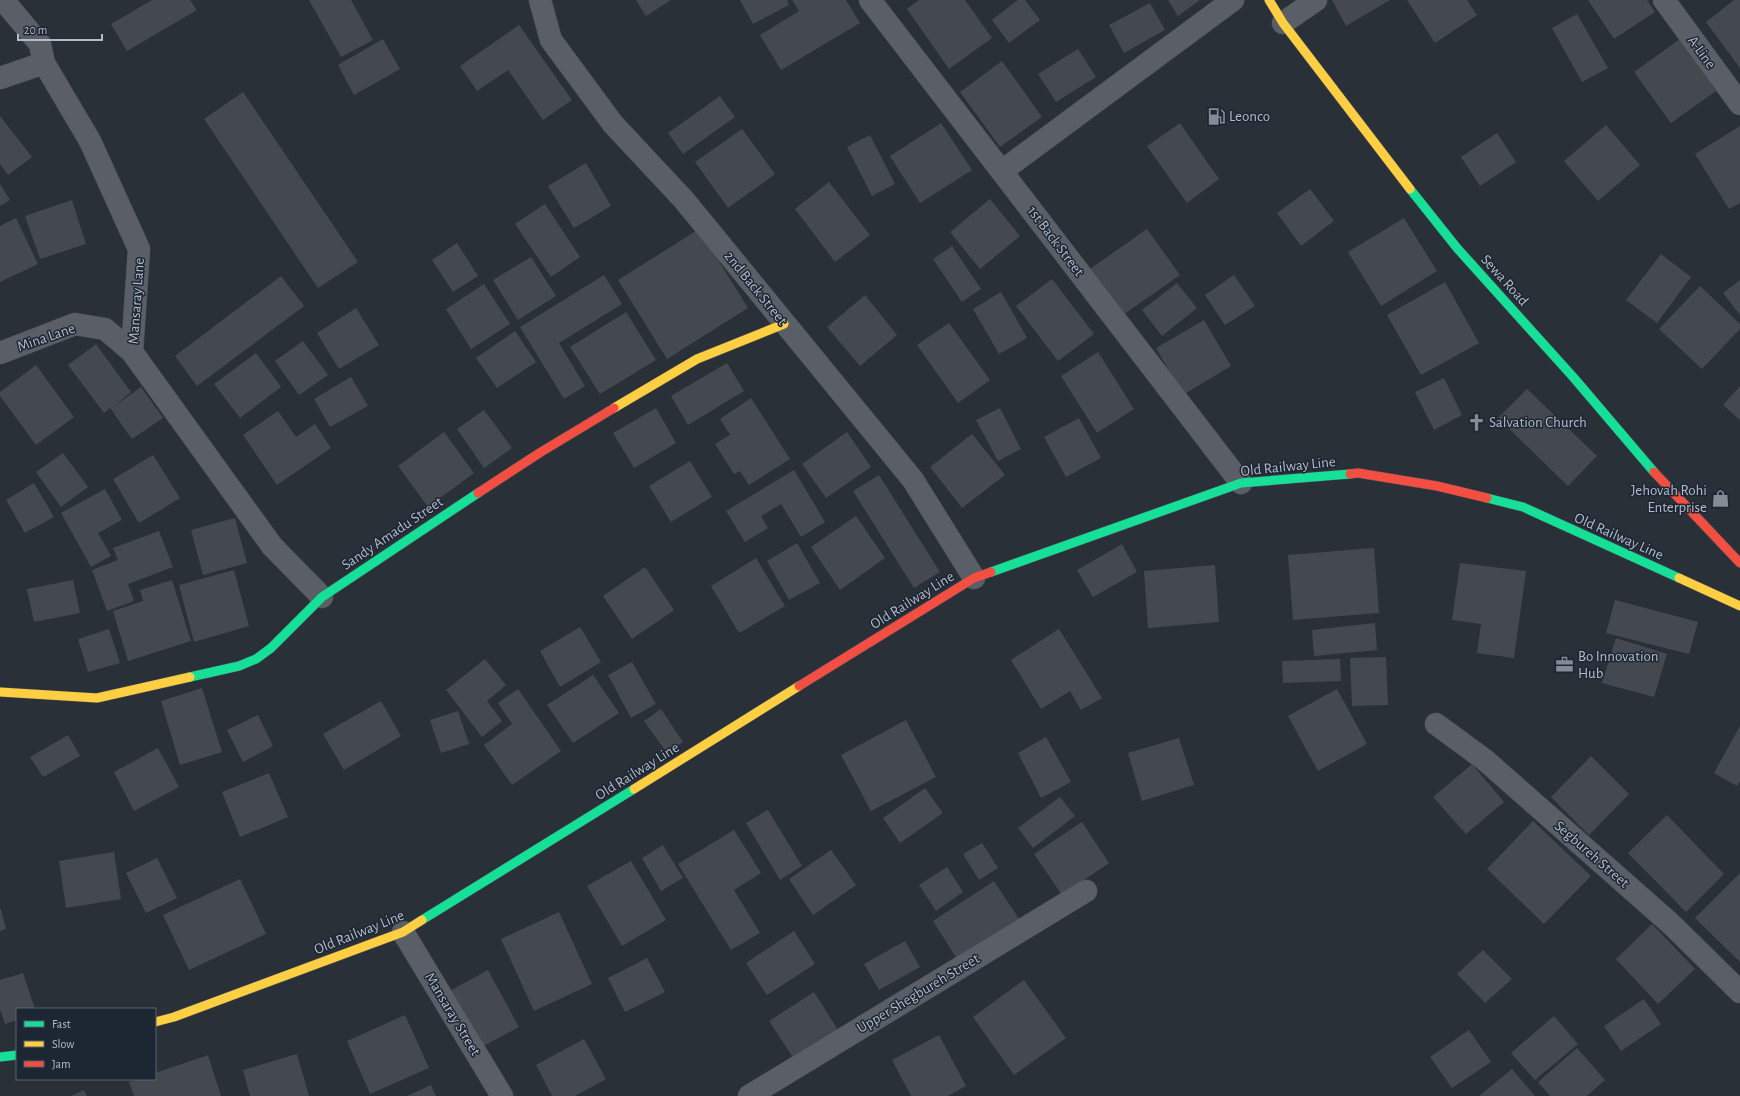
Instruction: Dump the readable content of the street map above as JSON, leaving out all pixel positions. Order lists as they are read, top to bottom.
{
  "streets": {
    "street": [
      "A-Line",
      "1st Back Street",
      "Sewa Road",
      "2nd Back Street",
      "Mansaray Lane",
      "Mina Lane",
      "Old Railway Line",
      "Sandy Amadu Street",
      "Segbureh Street",
      "Upper Shegbureh Street",
      "Mansaray Street"
    ]
  },
  "crossings": [
    ["1st Back Street", "Old Railway Line"],
    ["2nd Back Street", "Old Railway Line"],
    ["2nd Back Street", "Sandy Amadu Street"],
    ["Mansaray Lane", "Mina Lane"],
    ["Mansaray Lane", "Sandy Amadu Street"],
    ["Old Railway Line", "Mansaray Street"]
  ],
  "places": {
    "fuel station": ["Leonco"],
    "church": ["Salvation Church"],
    "shop": ["Jehovah Rohi Enterprise"],
    "office": ["Bo Innovation Hub"]
  },
  "legend": ["Fast", "Slow", "Jam"],
  "scale_bar": "20 m"
}
